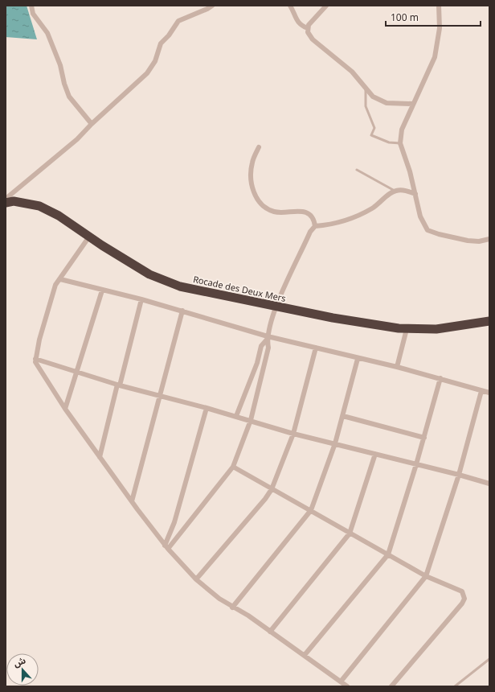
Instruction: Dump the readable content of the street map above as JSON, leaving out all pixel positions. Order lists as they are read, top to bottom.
{
  "streets": {
    "highway": ["Rocade des Deux Mers"]
  },
  "scale_bar": "100 m",
  "north": "top"
}
